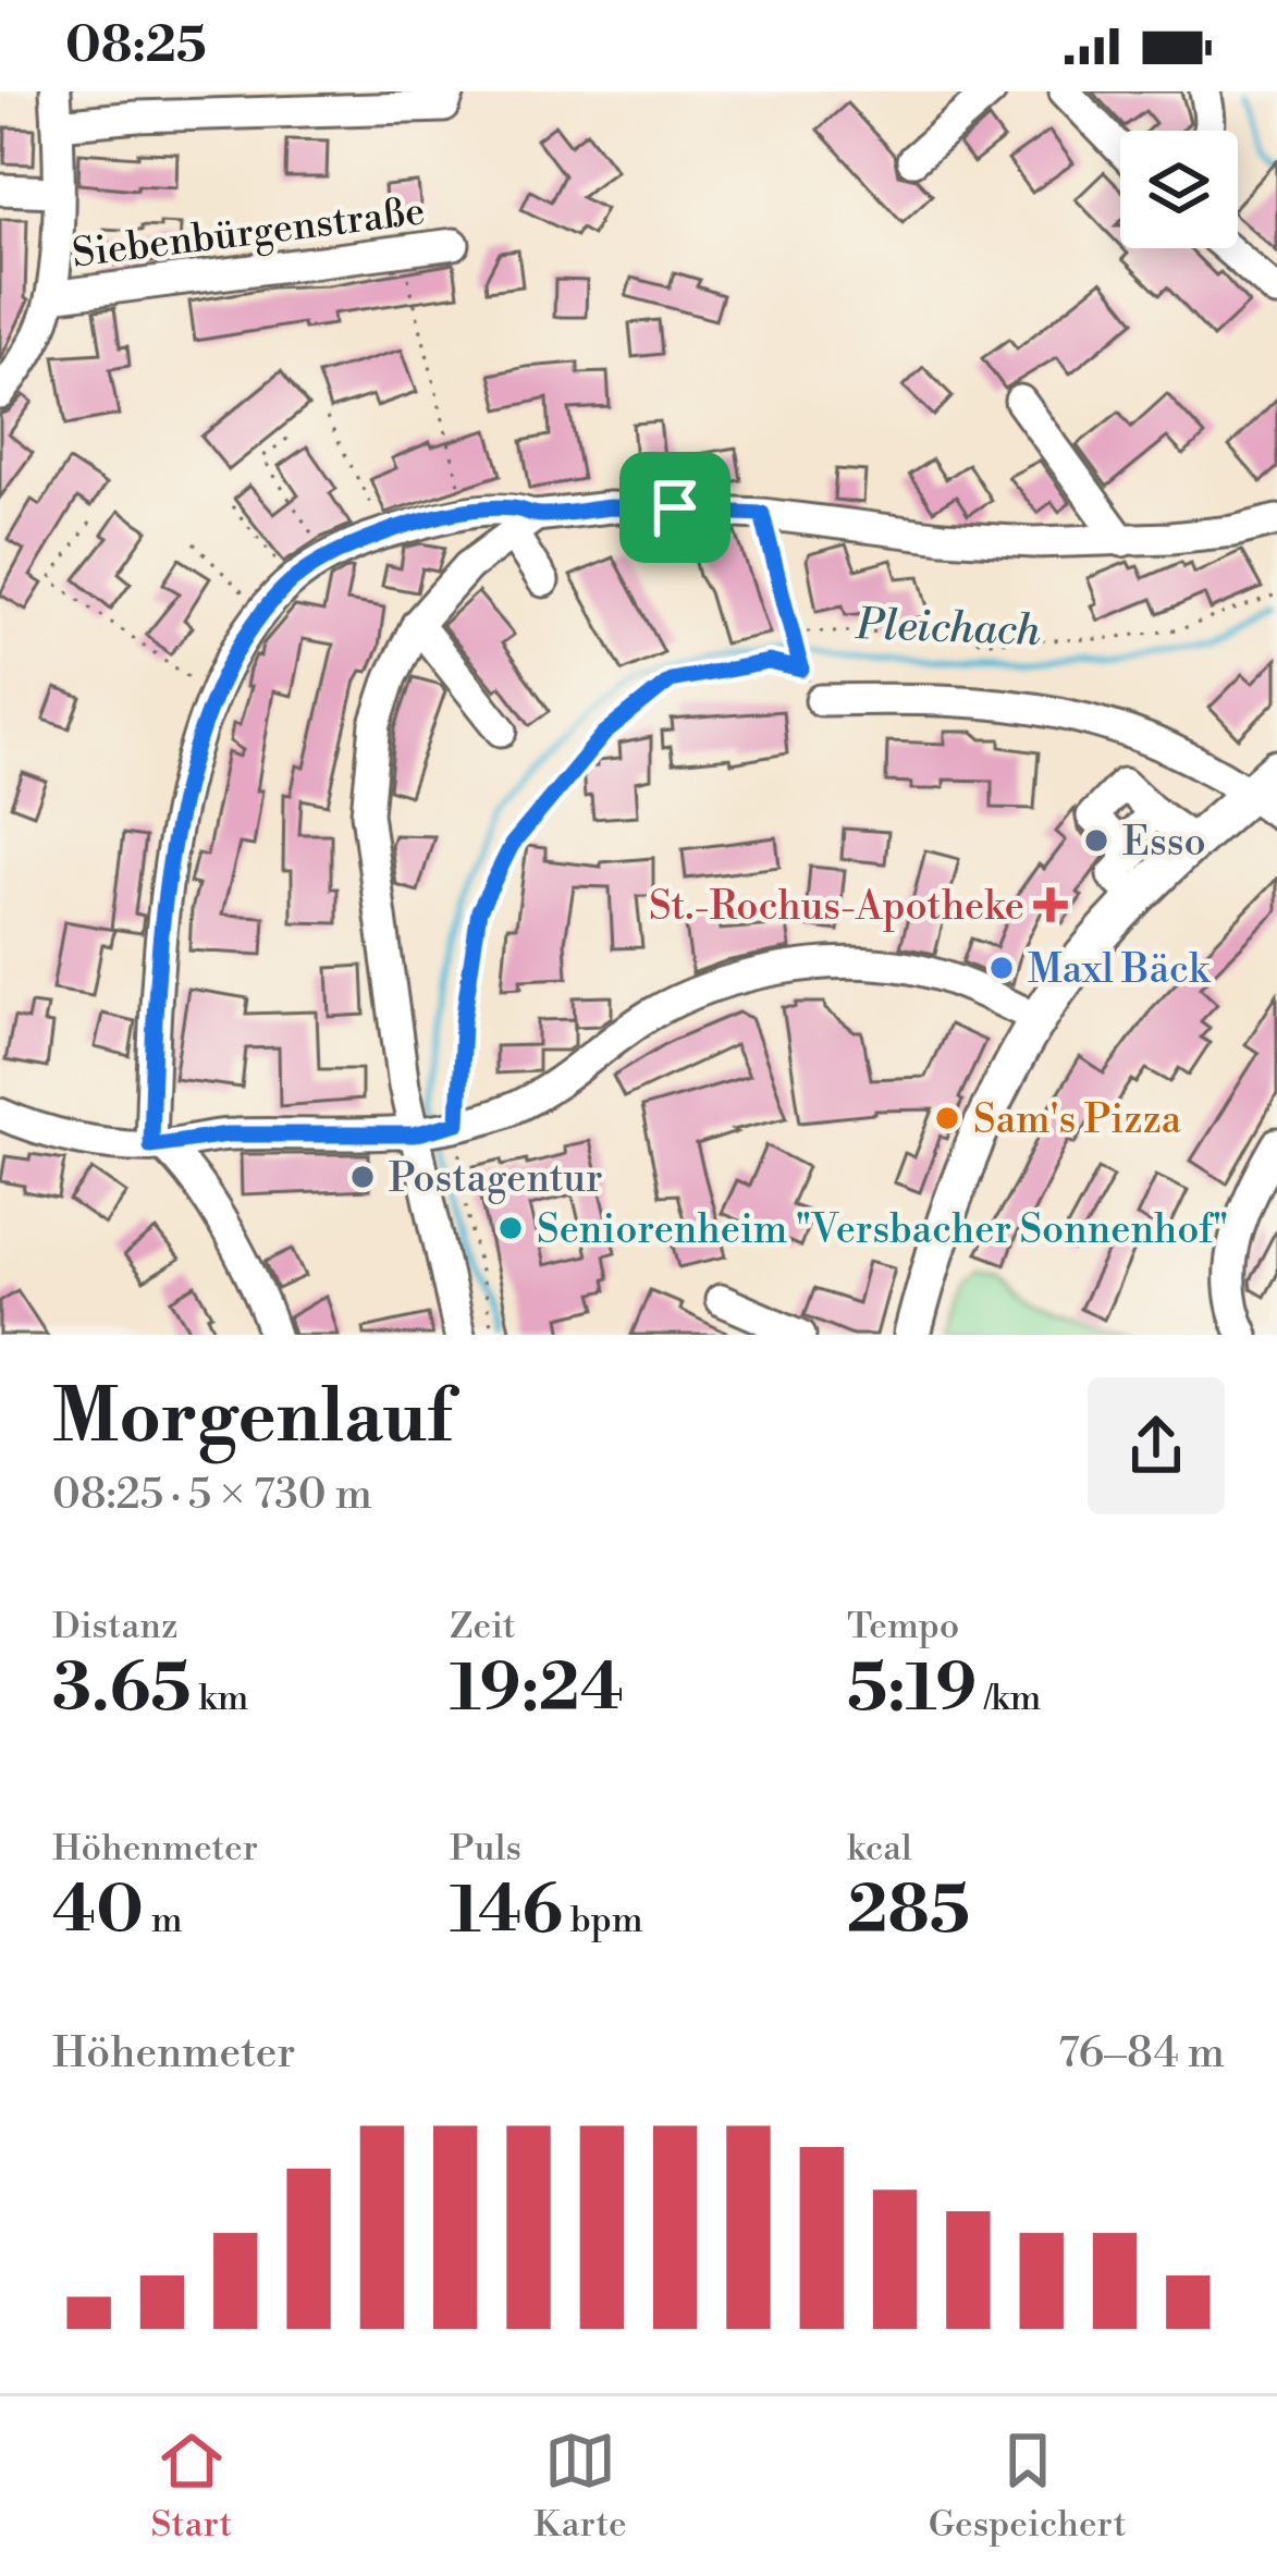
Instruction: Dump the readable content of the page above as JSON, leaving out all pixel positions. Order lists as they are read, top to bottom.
{
  "streets": {
    "street": ["Siebenbürgenstraße"]
  },
  "water": ["Pleichach"],
  "places": {
    "other": [
      "Esso",
      "Maxl Bäck",
      "Sam's Pizza",
      "Postagentur",
      "Seniorenheim \"Versbacher Sonnenhof\""
    ],
    "health": ["St.-Rochus-Apotheke"]
  },
  "page": {
    "status": "08:25",
    "heading": ["Morgenlauf", "08:25 · 5 × 730 m"],
    "stats": [
      ["Distanz", "3.65 km"],
      ["Zeit", "19:24"],
      ["Tempo", "5:19 /km"],
      ["Höhenmeter", "40 m"],
      ["Puls", "146 bpm"],
      ["kcal", "285"]
    ],
    "chart": ["Höhenmeter", "76–84 m"],
    "tabs": ["Start", "Karte", "Gespeichert"]
  }
}
